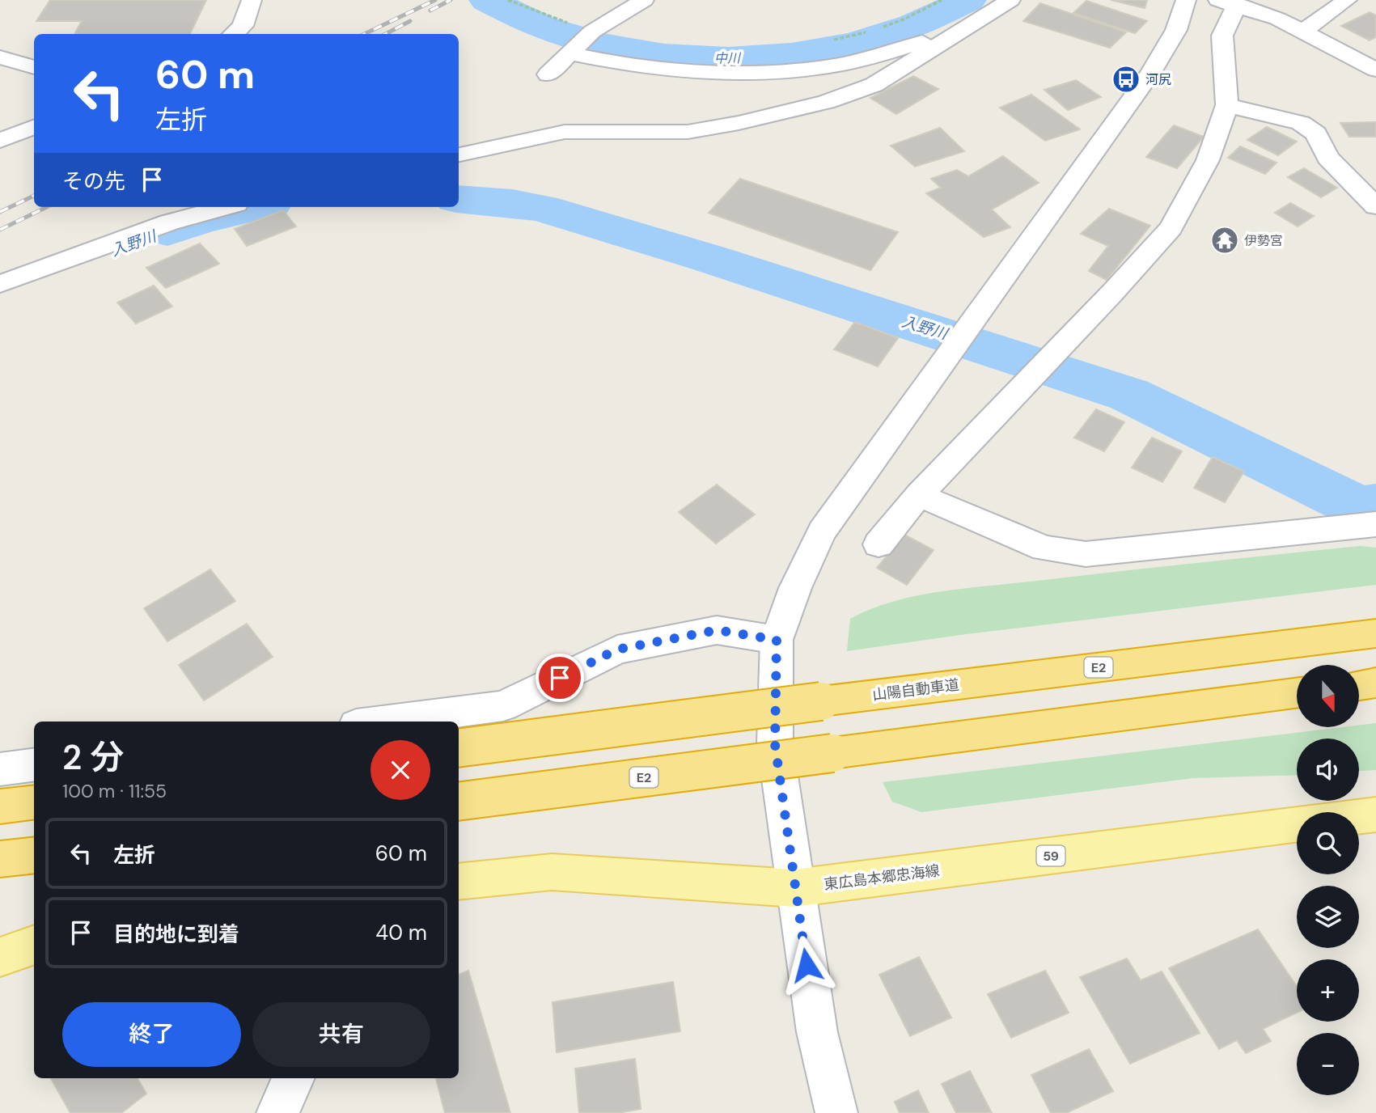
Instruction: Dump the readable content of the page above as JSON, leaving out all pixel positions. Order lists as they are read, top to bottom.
{
  "streets": {
    "highway": ["E2", "山陽自動車道"],
    "main road": ["59", "東広島本郷忠海線"]
  },
  "water": ["中川", "入野川"],
  "places": {
    "bus stop": ["河尻"],
    "temple": ["伊勢宮"]
  },
  "north": "bottom",
  "page": {
    "turn": ["60 m", "左折"],
    "then": "その先",
    "map_buttons": ["+", "−"],
    "heading": ["2 分", "100 m · 11:55"],
    "list": [
      {
        "name": "左折",
        "value": "60 m"
      },
      {
        "name": "目的地に到着",
        "value": "40 m"
      }
    ],
    "buttons": ["終了", "共有"]
  }
}
